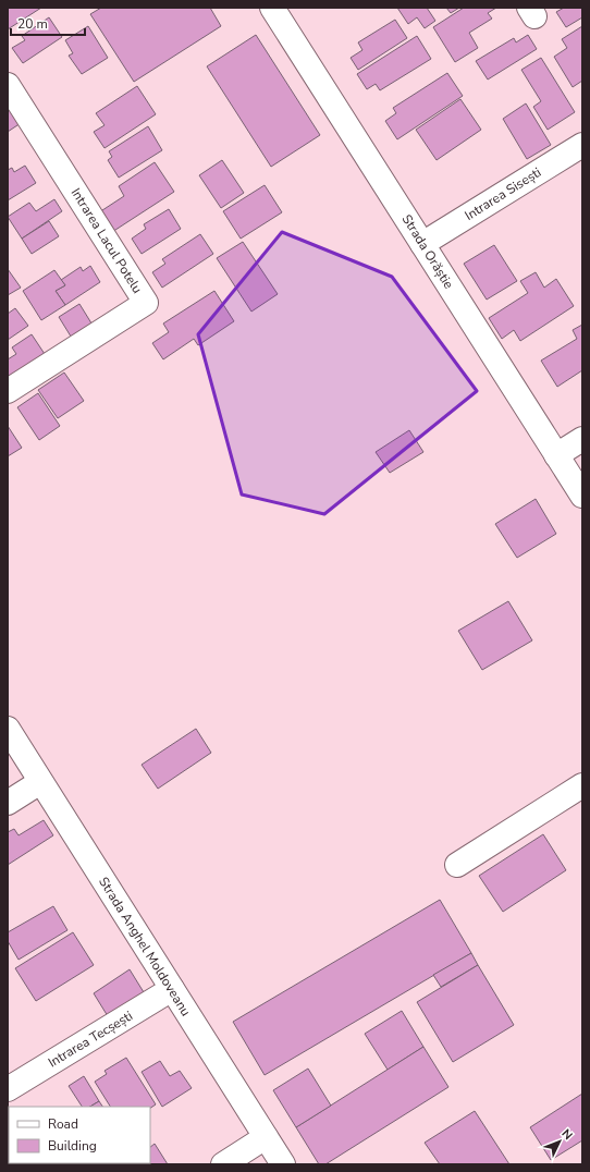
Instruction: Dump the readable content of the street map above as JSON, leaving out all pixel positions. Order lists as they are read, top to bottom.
{
  "streets": {
    "street": [
      "Intrarea Sisești",
      "Intrarea Lacul Potelu",
      "Strada Orăștie",
      "Strada Anghel Moldoveanu",
      "Intrarea Tecșești"
    ]
  },
  "crossings": [
    ["Intrarea Sisești", "Strada Orăștie"],
    ["Strada Anghel Moldoveanu", "Intrarea Tecșești"]
  ],
  "legend": ["Road", "Building"],
  "scale_bar": "20 m",
  "north": "top right"
}
